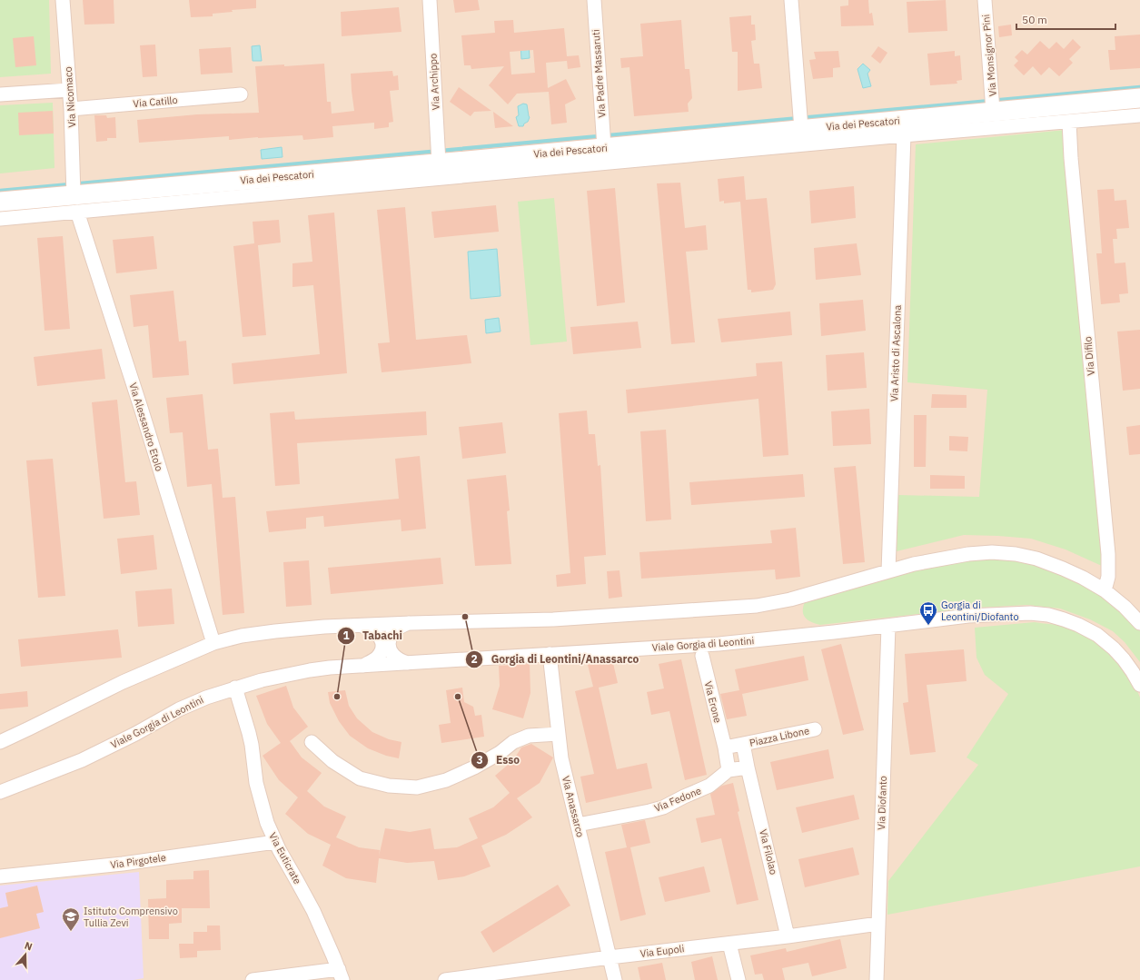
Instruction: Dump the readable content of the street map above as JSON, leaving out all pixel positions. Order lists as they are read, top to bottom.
{
  "streets": {
    "street": [
      "Via Monsignor Pini",
      "Via Padre Massaruti",
      "Via Archippo",
      "Via Nicomaco",
      "Via Catillo",
      "Via dei Pescatori",
      "Via Aristo di Ascalona",
      "Via Difilo",
      "Via Alessandro Etolo",
      "Viale Gorgia di Leontini",
      "Via Erone",
      "Piazza Libone",
      "Via Fedone",
      "Via Diofanto",
      "Via Anassarco",
      "Via Filolao",
      "Via Euticrate",
      "Via Pirgotele",
      "Via Eupoli"
    ]
  },
  "crossings": [
    ["Via Monsignor Pini", "Via dei Pescatori"],
    ["Via Padre Massaruti", "Via dei Pescatori"],
    ["Via Archippo", "Via dei Pescatori"],
    ["Via Nicomaco", "Via Catillo"],
    ["Via Nicomaco", "Via dei Pescatori"],
    ["Via Nicomaco", "Via Alessandro Etolo"],
    ["Via dei Pescatori", "Via Aristo di Ascalona"],
    ["Via dei Pescatori", "Via Difilo"],
    ["Via dei Pescatori", "Via Alessandro Etolo"],
    ["Viale Gorgia di Leontini", "Via Diofanto"],
    ["Viale Gorgia di Leontini", "Via Anassarco"],
    ["Viale Gorgia di Leontini", "Via Euticrate"],
    ["Via Erone", "Piazza Libone"],
    ["Piazza Libone", "Via Filolao"],
    ["Via Fedone", "Via Anassarco"],
    ["Via Diofanto", "Via Eupoli"],
    ["Via Anassarco", "Via Eupoli"],
    ["Via Filolao", "Via Eupoli"],
    ["Via Euticrate", "Via Pirgotele"]
  ],
  "places": {
    "other": ["Gorgia di Leontini/Anassarco", "Tabachi", "Esso"],
    "bus stop": ["Gorgia di Leontini/Diofanto"],
    "school or university": ["Istituto Comprensivo Tullia Zevi"]
  },
  "scale_bar": "50 m",
  "north": "top"
}
